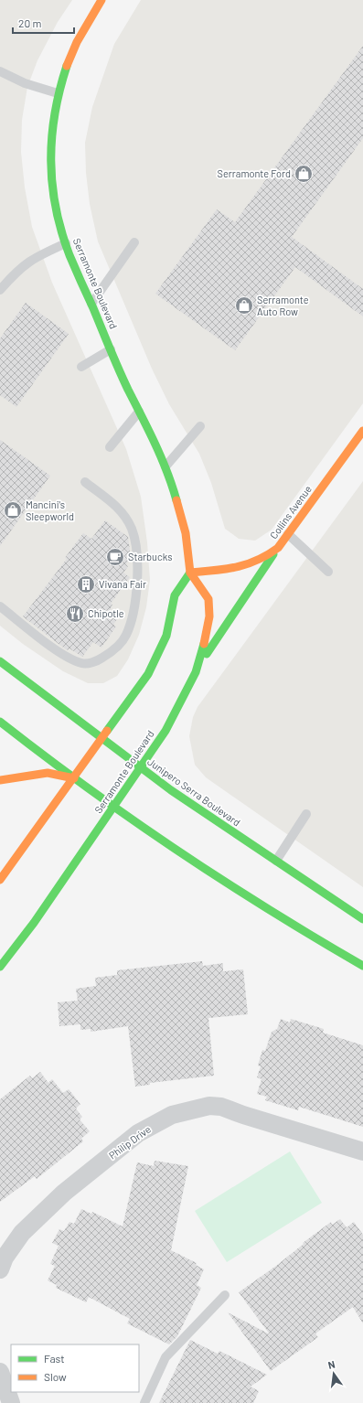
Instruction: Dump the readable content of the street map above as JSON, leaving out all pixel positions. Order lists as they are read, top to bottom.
{
  "streets": {
    "main road": ["Serramonte Boulevard", "Collins Avenue", "Junipero Serra Boulevard"],
    "street": ["Philip Drive"]
  },
  "crossings": [
    ["Serramonte Boulevard", "Collins Avenue"],
    ["Serramonte Boulevard", "Junipero Serra Boulevard"]
  ],
  "places": {
    "shop": ["Serramonte Ford", "Serramonte Auto Row", "Mancini's Sleepworld"],
    "cafe": ["Starbucks"],
    "building": ["Vivana Fair"],
    "restaurant": ["Chipotle"]
  },
  "legend": ["Fast", "Slow"],
  "scale_bar": "20 m",
  "north": "top"
}
